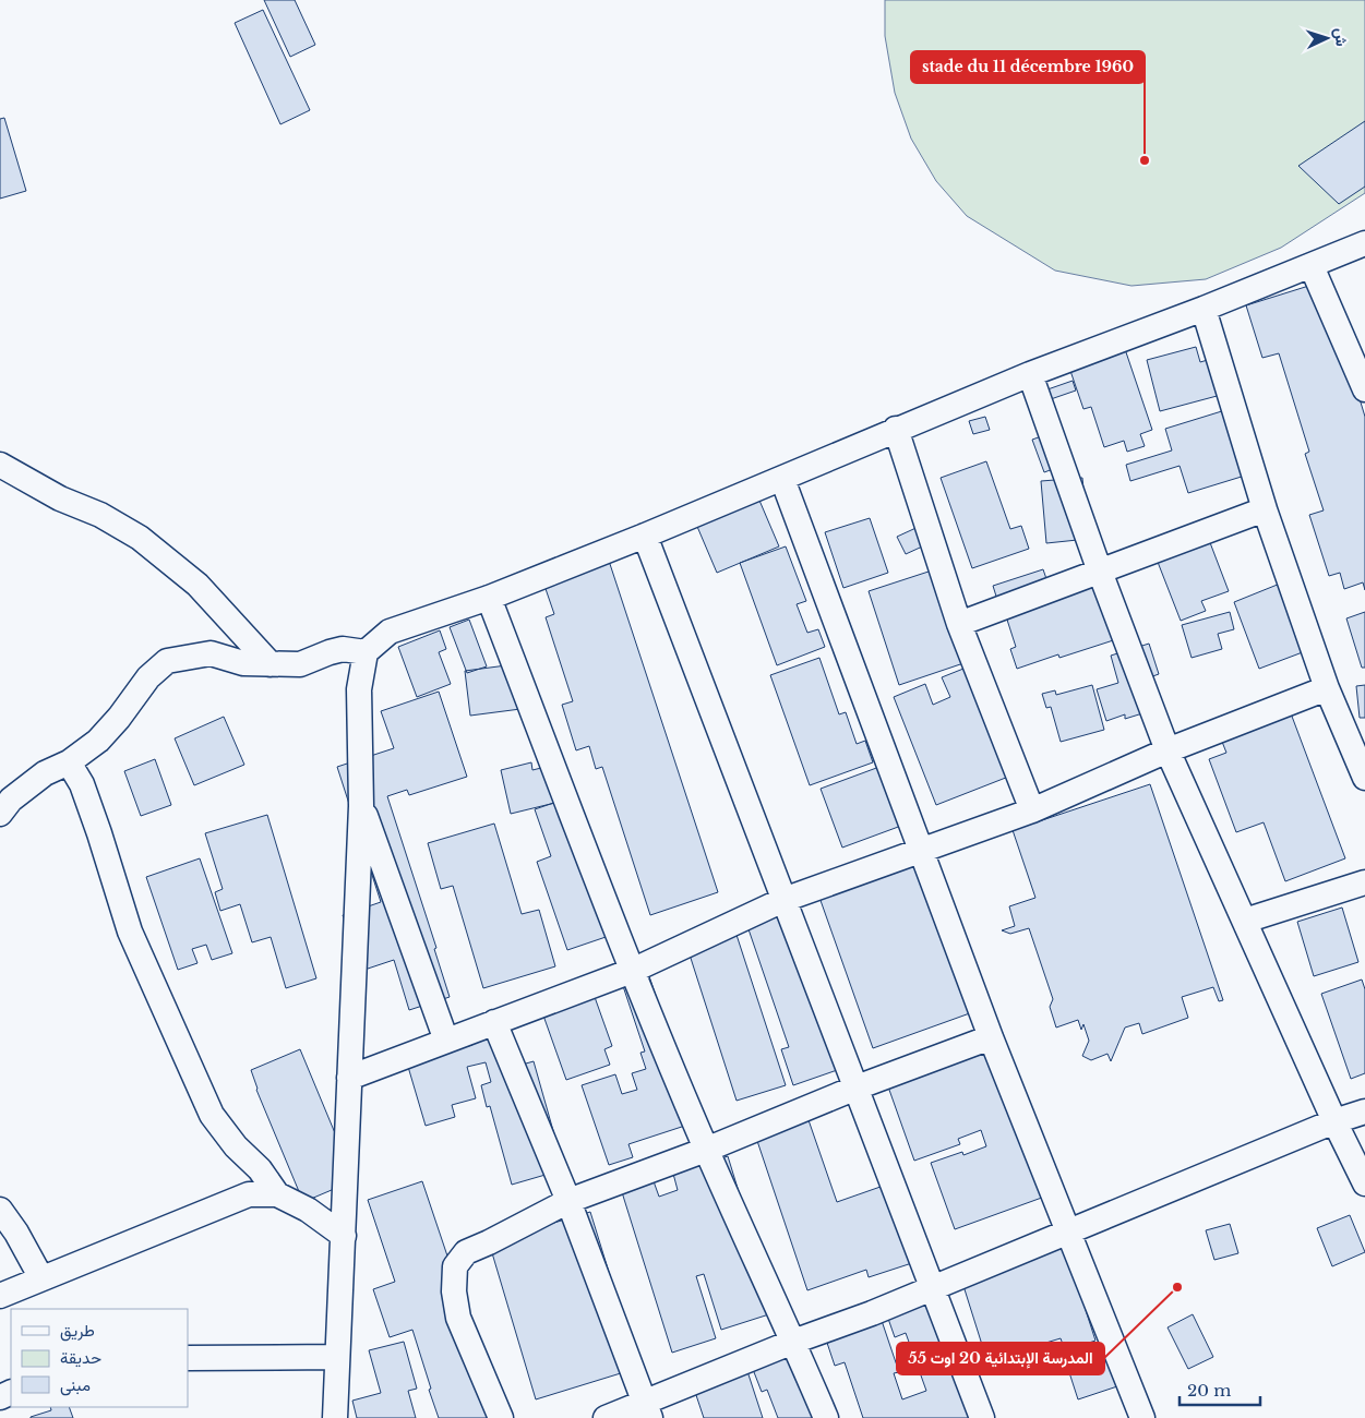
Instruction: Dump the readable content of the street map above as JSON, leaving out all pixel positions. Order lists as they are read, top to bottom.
{
  "places": ["stade du 11 décembre 1960", "المدرسة الإبتدائية 20 اوت 55"],
  "legend": ["طريق", "حديقة", "مبنى"],
  "scale_bar": "20 m",
  "north": "right"
}
